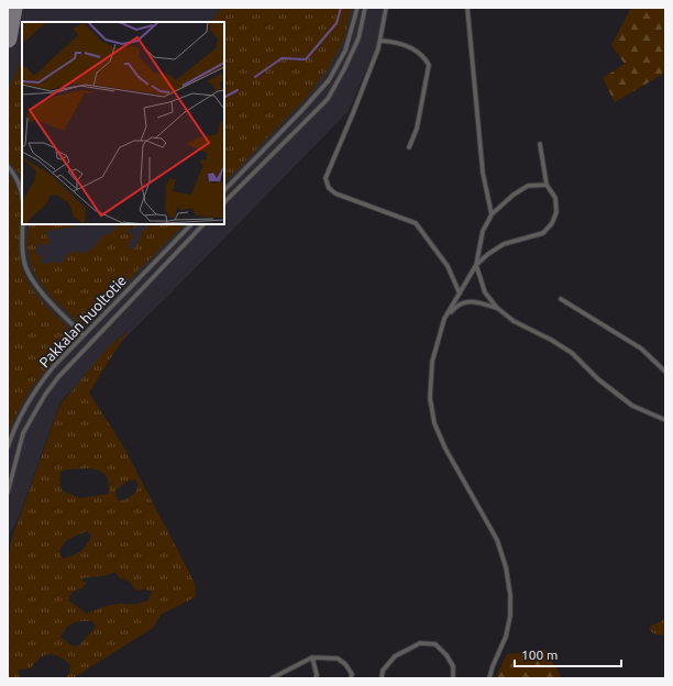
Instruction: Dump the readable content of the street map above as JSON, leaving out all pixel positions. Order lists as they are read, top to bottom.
{
  "streets": {
    "lane": ["Pakkalan huoltotie"]
  },
  "scale_bar": "100 m"
}
